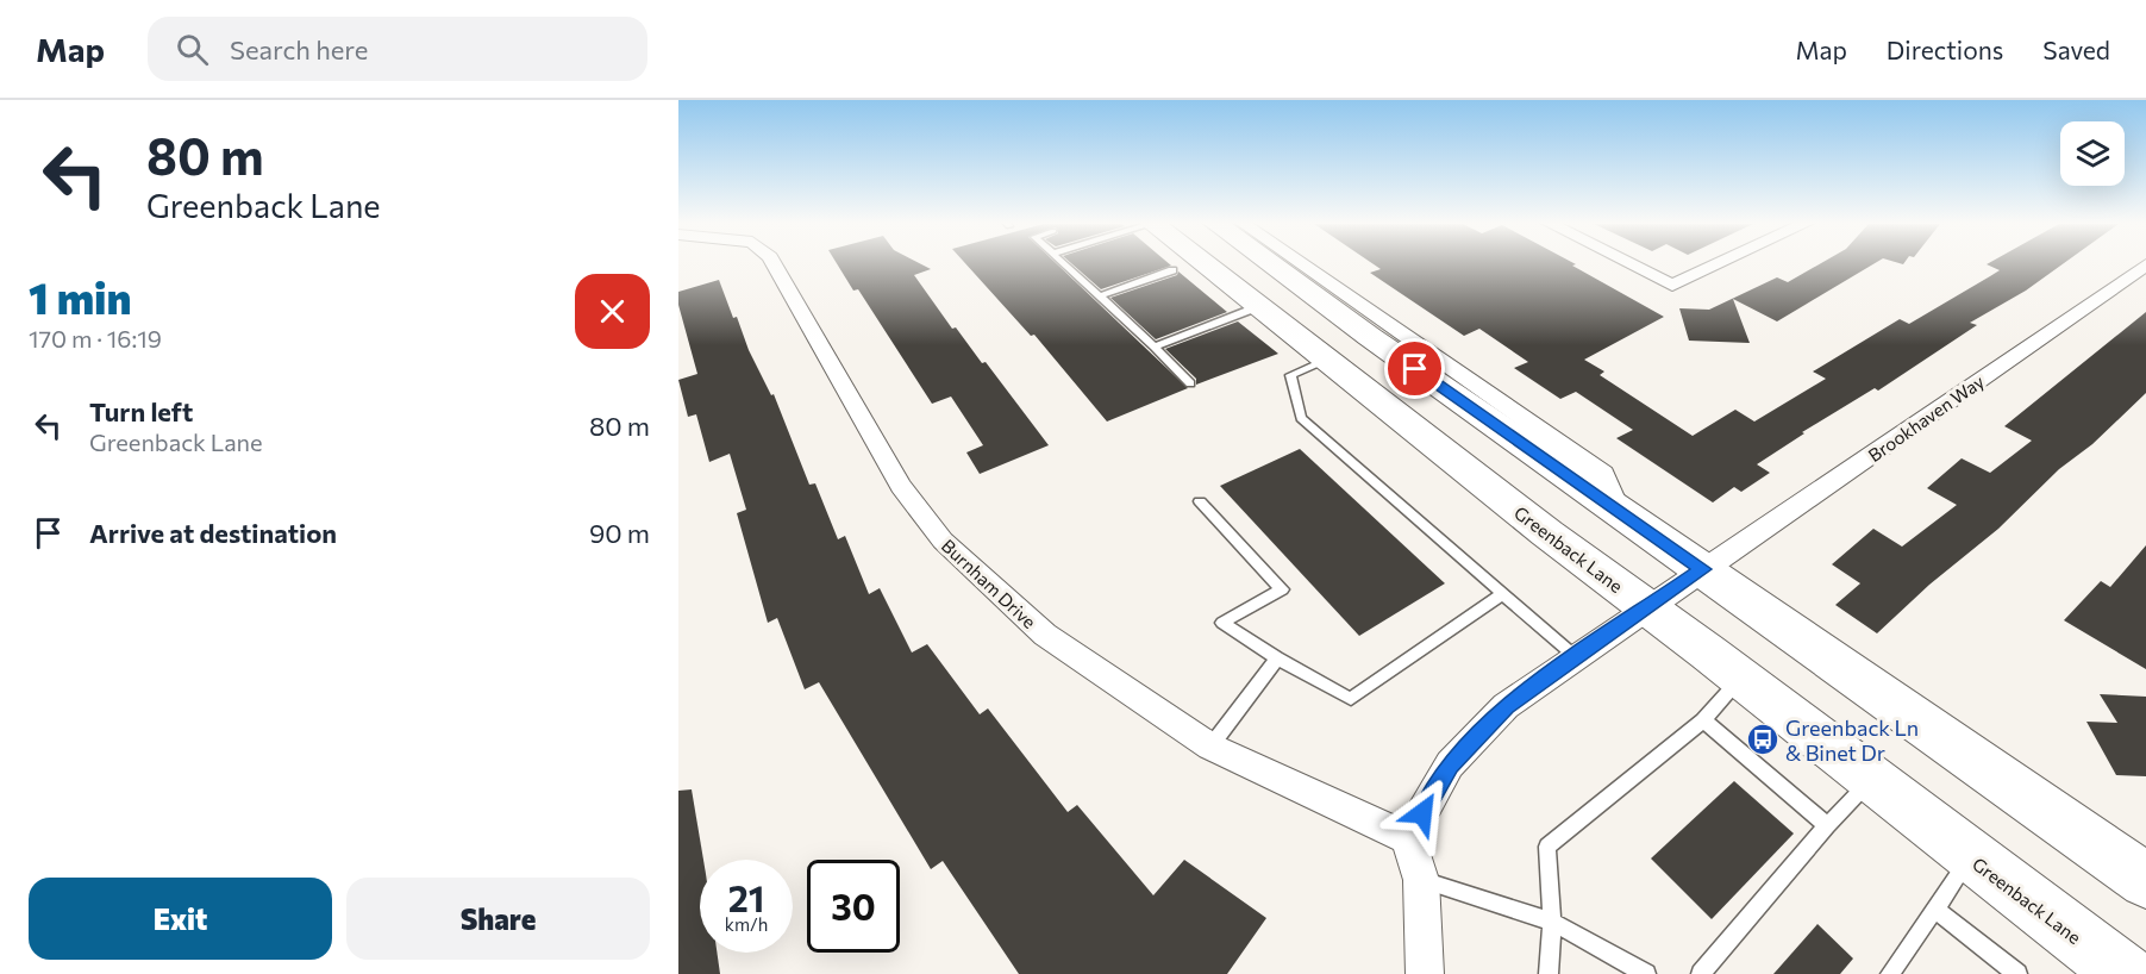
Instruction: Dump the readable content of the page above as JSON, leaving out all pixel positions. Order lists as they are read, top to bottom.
{
  "streets": {
    "main road": ["Greenback Lane"],
    "street": ["Brookhaven Way", "Burnham Drive"]
  },
  "crossings": [
    ["Brookhaven Way", "Greenback Lane"],
    ["Brookhaven Way", "Burnham Drive"]
  ],
  "places": {
    "bus stop": ["Greenback Ln & Binet Dr"]
  },
  "page": {
    "header": "Map",
    "search": "Search here",
    "nav": ["Map", "Directions", "Saved"],
    "turn": ["80 m", "Greenback Lane"],
    "heading": ["1 min", "170 m · 16:19"],
    "list": [
      {
        "name": "Turn left",
        "note": "Greenback Lane",
        "value": "80 m"
      },
      {
        "name": "Arrive at destination",
        "value": "90 m"
      }
    ],
    "speed": "21 km/h",
    "limit": "30",
    "buttons": ["Exit", "Share"]
  }
}
